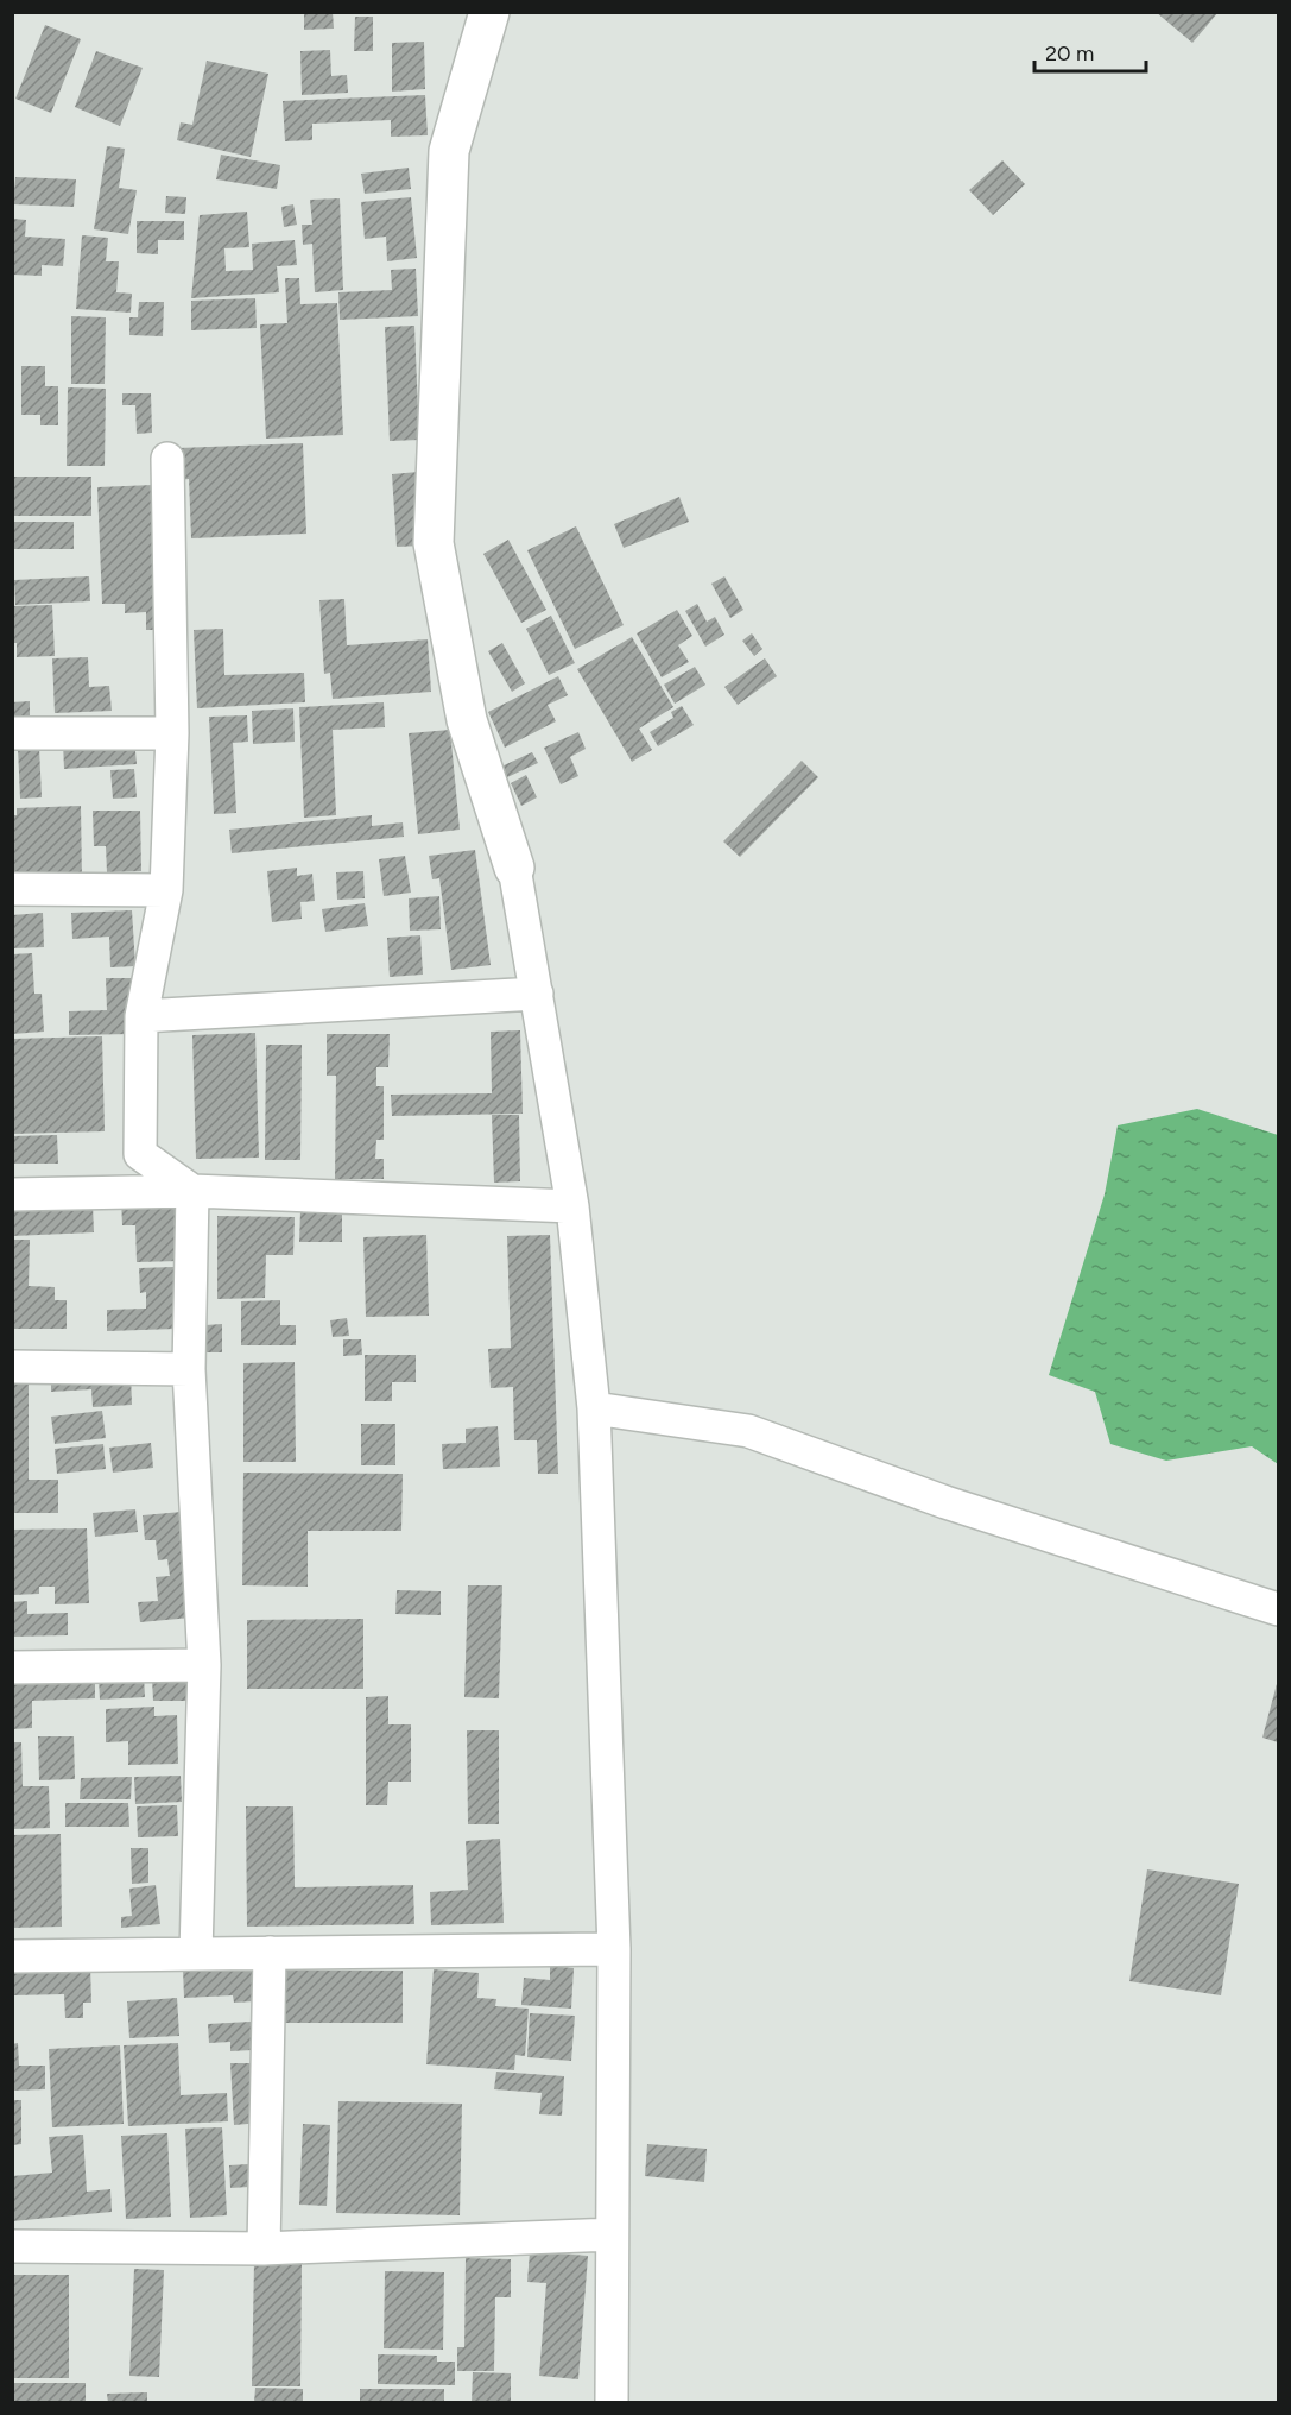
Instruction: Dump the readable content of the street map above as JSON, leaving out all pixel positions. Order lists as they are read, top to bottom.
{
  "scale_bar": "20 m"
}
